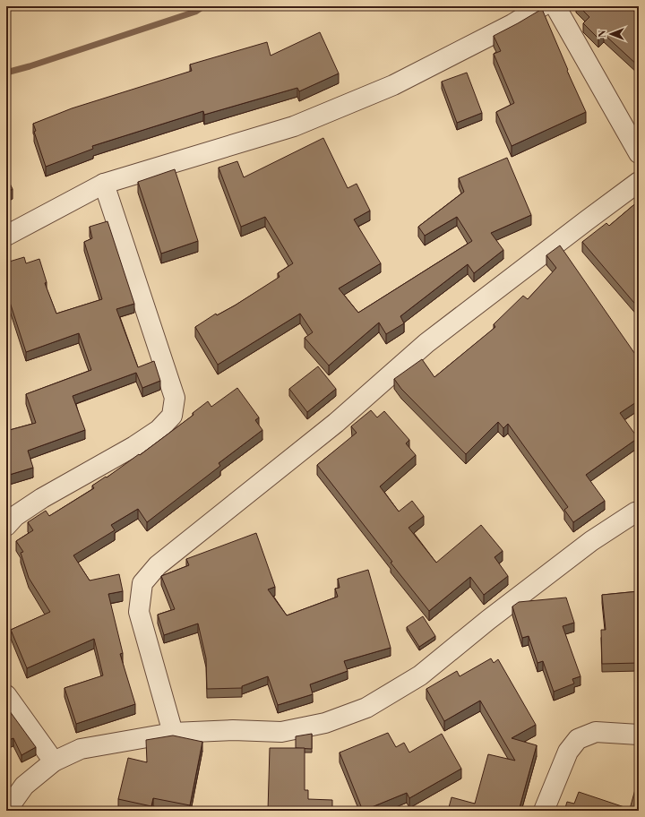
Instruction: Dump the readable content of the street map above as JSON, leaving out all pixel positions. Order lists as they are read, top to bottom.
{
  "north": "left"
}
